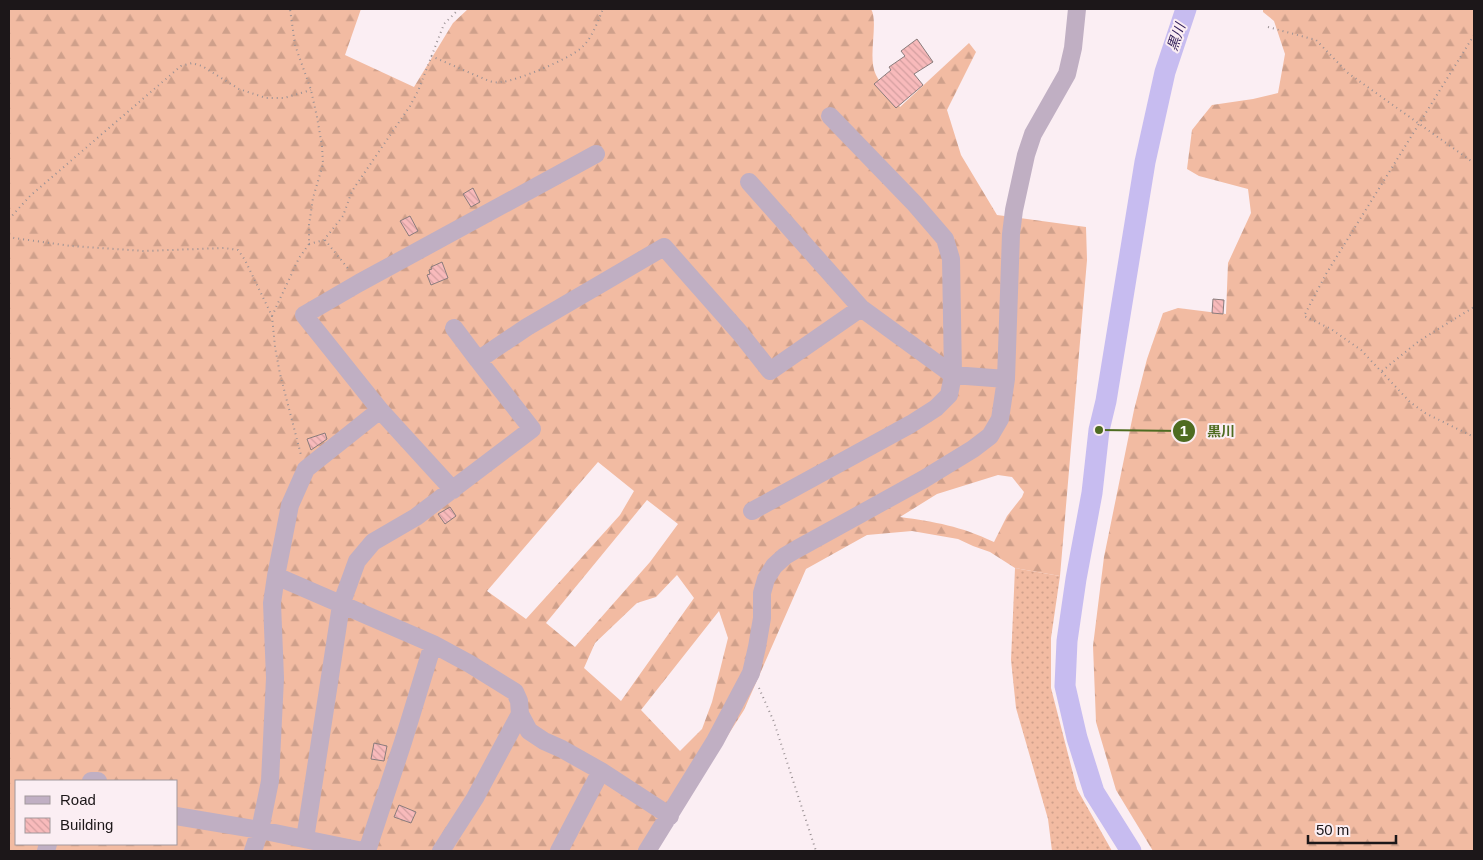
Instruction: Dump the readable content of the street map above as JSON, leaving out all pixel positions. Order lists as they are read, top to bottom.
{
  "water": ["黒川"],
  "places": ["黒川"],
  "legend": ["Road", "Building"],
  "scale_bar": "50 m"
}
